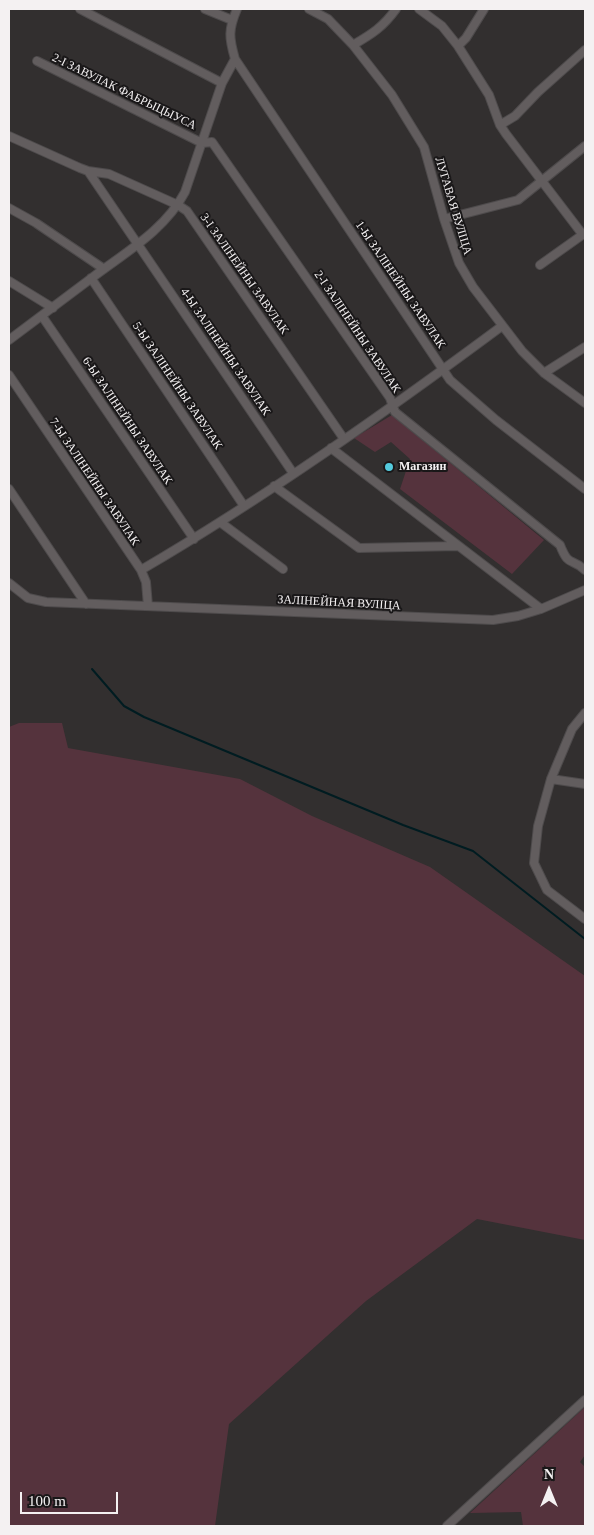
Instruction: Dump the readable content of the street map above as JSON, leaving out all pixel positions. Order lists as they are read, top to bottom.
{
  "streets": {
    "street": [
      "2-І ЗАВУЛАК ФАБРЫЦЫУСА",
      "ЛУГАВАЯ ВУЛІЦА",
      "3-І ЗАЛІНЕЙНЫ ЗАВУЛАК",
      "1-Ы ЗАЛІНЕЙНЫ ЗАВУЛАК",
      "2-І ЗАЛІНЕЙНЫ ЗАВУЛАК",
      "4-Ы ЗАЛІНЕЙНЫ ЗАВУЛАК",
      "5-Ы ЗАЛІНЕЙНЫ ЗАВУЛАК",
      "6-Ы ЗАЛІНЕЙНЫ ЗАВУЛАК",
      "7-Ы ЗАЛІНЕЙНЫ ЗАВУЛАК",
      "ЗАЛІНЕЙНАЯ ВУЛІЦА"
    ]
  },
  "crossings": [
    ["2-І ЗАВУЛАК ФАБРЫЦЫУСА", "2-І ЗАЛІНЕЙНЫ ЗАВУЛАК"],
    ["3-І ЗАЛІНЕЙНЫ ЗАВУЛАК", "4-Ы ЗАЛІНЕЙНЫ ЗАВУЛАК"],
    ["7-Ы ЗАЛІНЕЙНЫ ЗАВУЛАК", "ЗАЛІНЕЙНАЯ ВУЛІЦА"]
  ],
  "places": ["Магазин"],
  "scale_bar": "100 m",
  "north": "top"
}
